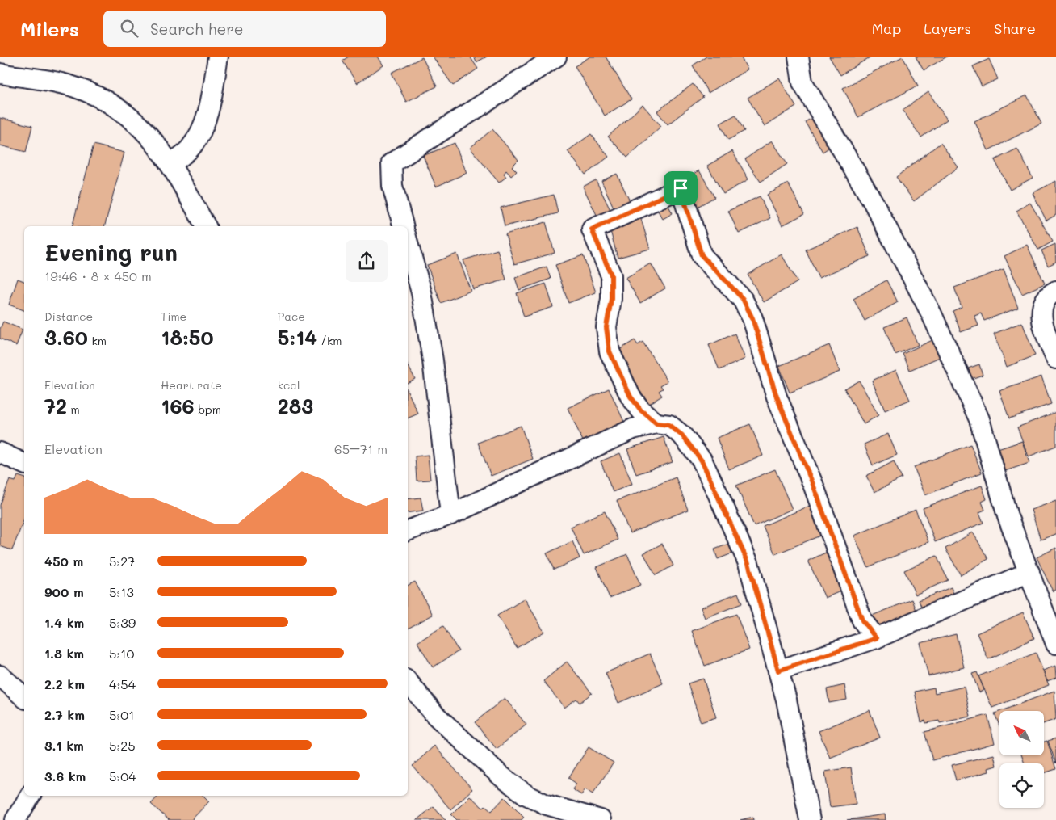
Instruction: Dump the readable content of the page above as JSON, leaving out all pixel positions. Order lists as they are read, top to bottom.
{
  "north": "top left",
  "page": {
    "header": "Milers",
    "search": "Search here",
    "nav": ["Map", "Layers", "Share"],
    "heading": ["Evening run", "19:46 · 8 × 450 m"],
    "stats": [
      ["Distance", "3.60 km"],
      ["Time", "18:50"],
      ["Pace", "5:14 /km"],
      ["Elevation", "72 m"],
      ["Heart rate", "166 bpm"],
      ["kcal", "283"]
    ],
    "chart": ["Elevation", "65–71 m"],
    "list": [
      {
        "name": "450 m",
        "note": "5:27"
      },
      {
        "name": "900 m",
        "note": "5:13"
      },
      {
        "name": "1.4 km",
        "note": "5:39"
      },
      {
        "name": "1.8 km",
        "note": "5:10"
      },
      {
        "name": "2.2 km",
        "note": "4:54"
      },
      {
        "name": "2.7 km",
        "note": "5:01"
      },
      {
        "name": "3.1 km",
        "note": "5:25"
      },
      {
        "name": "3.6 km",
        "note": "5:04"
      }
    ]
  }
}
